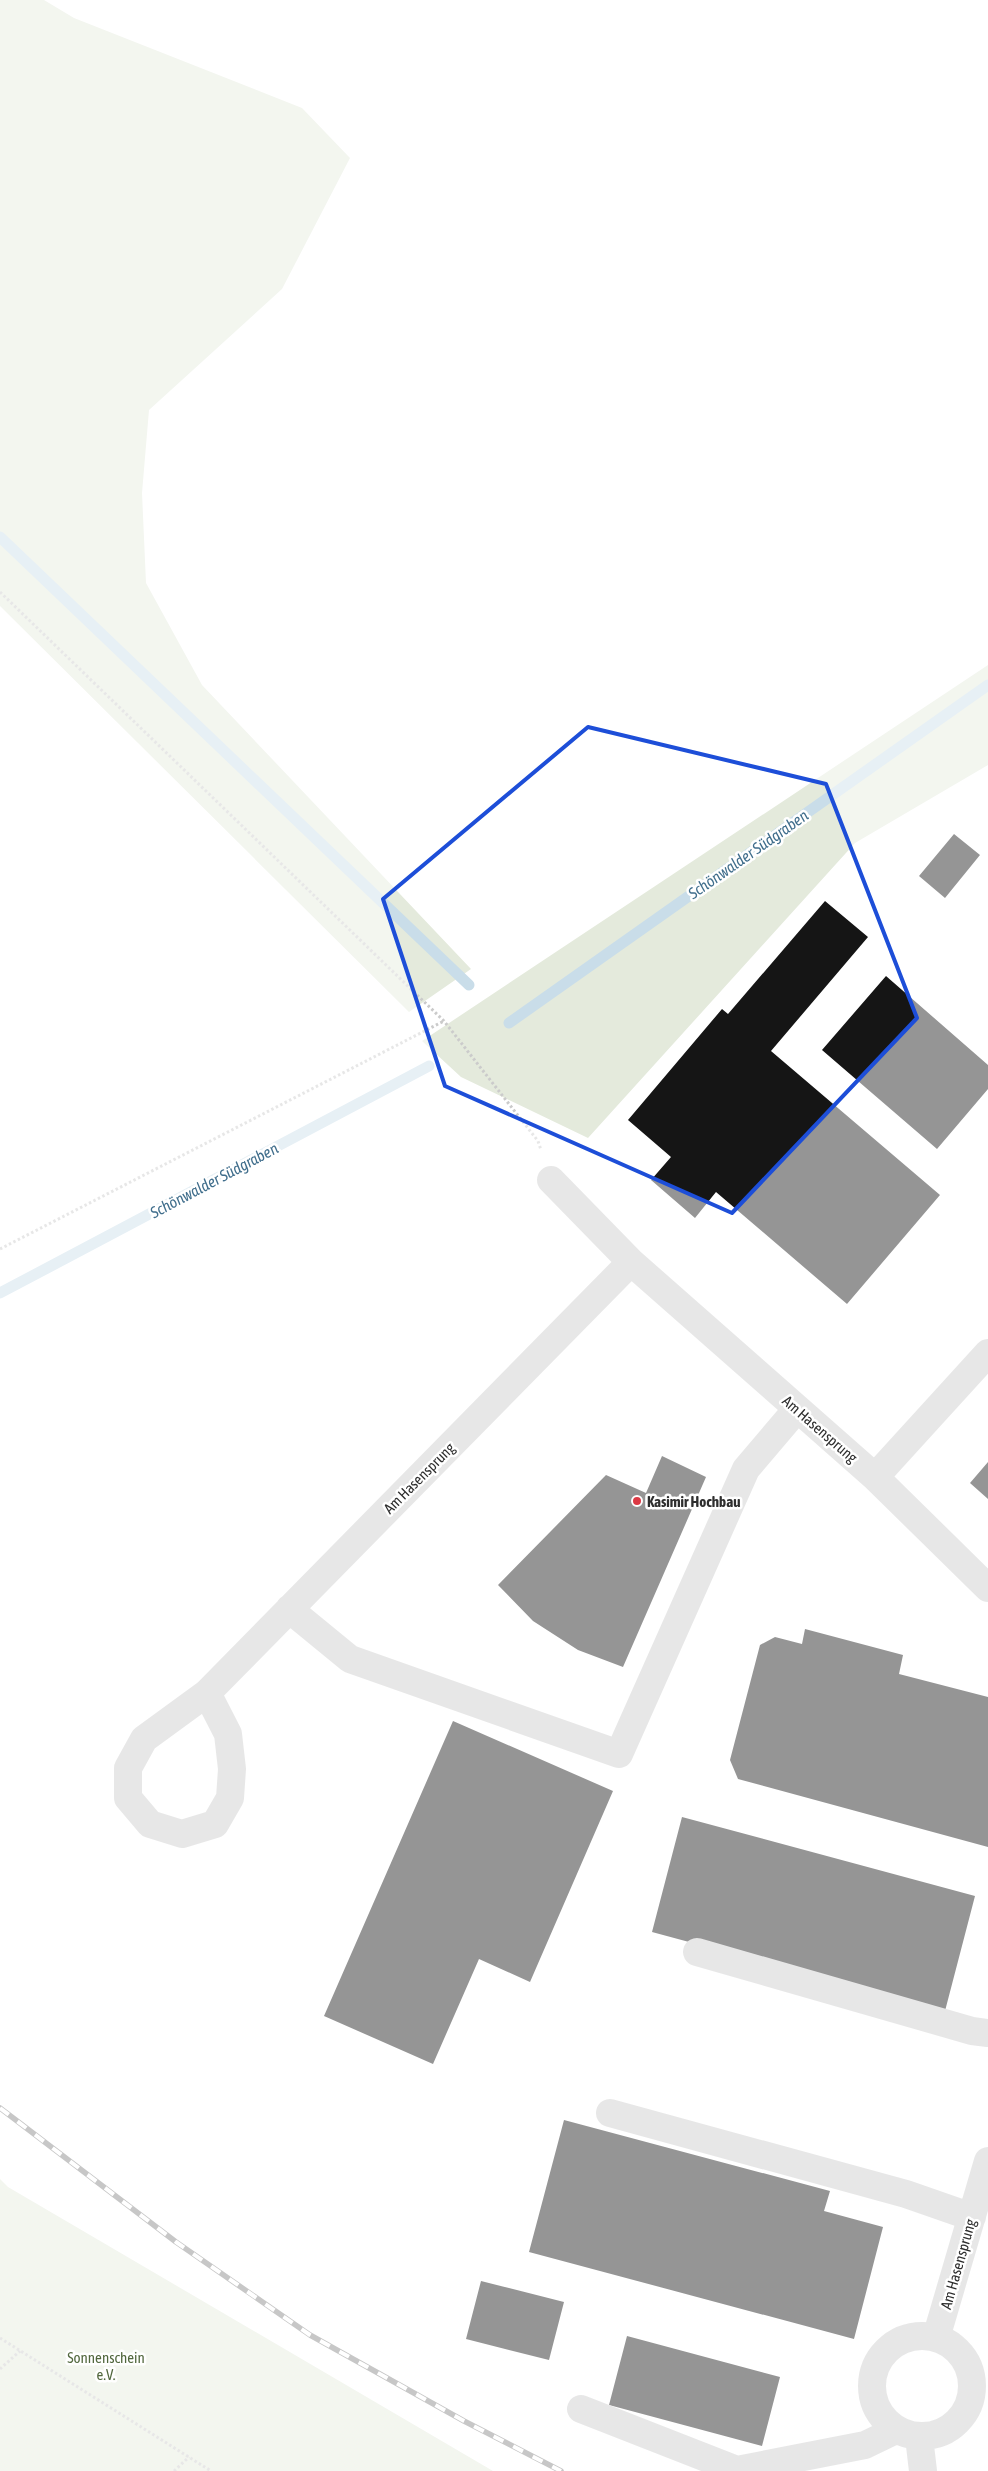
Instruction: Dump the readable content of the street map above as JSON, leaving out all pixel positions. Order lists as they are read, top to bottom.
{
  "streets": {
    "street": ["Am Hasensprung"]
  },
  "water": ["Schönwalder Südgraben"],
  "parks": ["Sonnenschein e.V."],
  "places": ["Kasimir Hochbau"]
}
